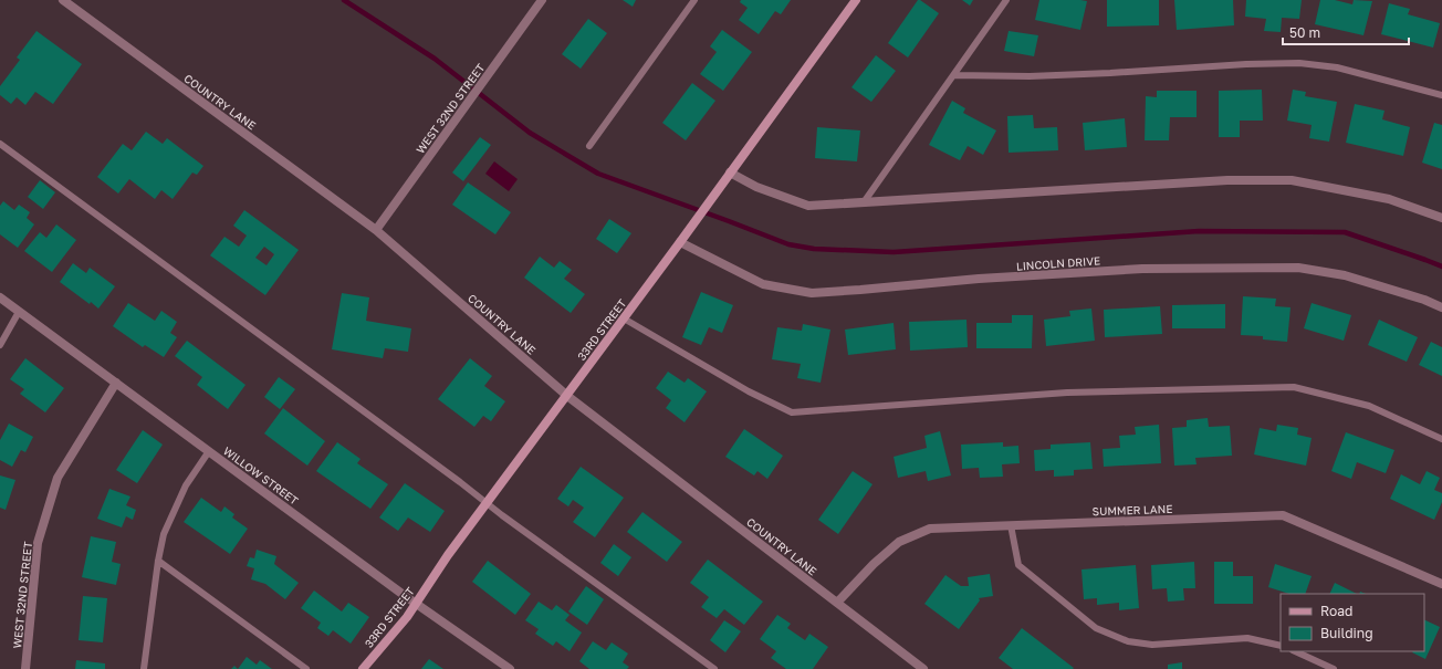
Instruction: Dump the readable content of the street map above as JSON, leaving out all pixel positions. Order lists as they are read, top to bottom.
{
  "streets": {
    "street": [
      "COUNTRY LANE",
      "WEST 32ND STREET",
      "LINCOLN DRIVE",
      "33RD STREET",
      "WILLOW STREET",
      "SUMMER LANE"
    ]
  },
  "crossings": [
    ["COUNTRY LANE", "WEST 32ND STREET"],
    ["COUNTRY LANE", "33RD STREET"],
    ["COUNTRY LANE", "SUMMER LANE"],
    ["WEST 32ND STREET", "WILLOW STREET"],
    ["LINCOLN DRIVE", "33RD STREET"],
    ["33RD STREET", "WILLOW STREET"]
  ],
  "legend": ["Road", "Building"],
  "scale_bar": "50 m"
}
